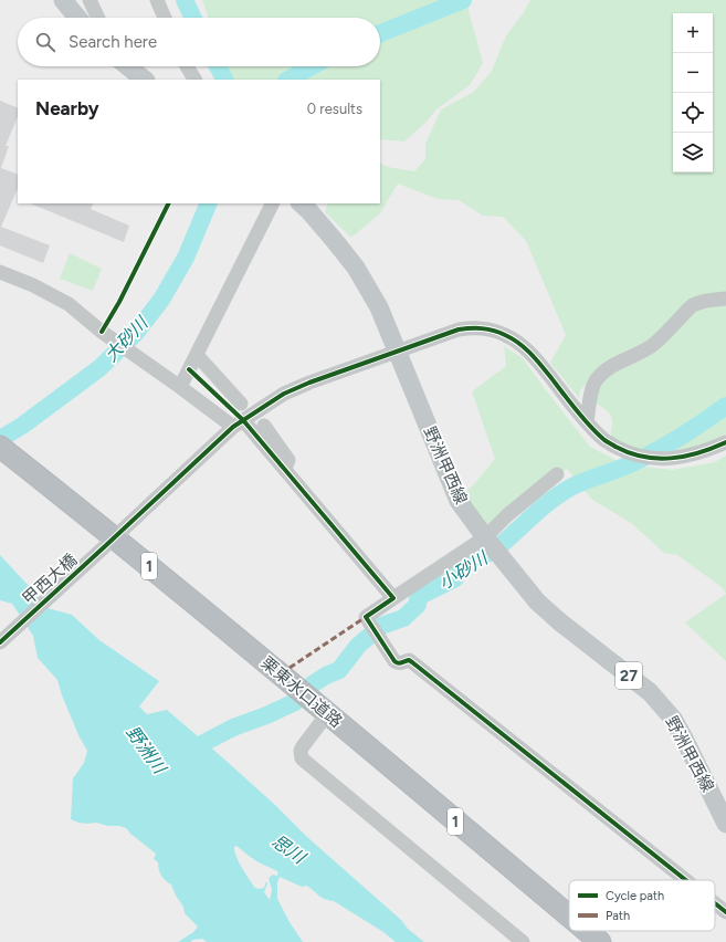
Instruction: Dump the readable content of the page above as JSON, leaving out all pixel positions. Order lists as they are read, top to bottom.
{
  "streets": {
    "highway": ["1", "栗東水口道路"],
    "main road": ["野洲甲西線", "27"],
    "street": ["甲西大橋"]
  },
  "crossings": [
    ["野洲甲西線", "甲西大橋"],
    ["甲西大橋", "栗東水口道路"]
  ],
  "water": [
    "大砂川",
    "小砂川",
    "野洲川",
    "思川"
  ],
  "legend": ["Cycle path", "Path"],
  "page": {
    "map_buttons": ["+", "−"],
    "search": "Search here",
    "heading": ["Nearby", "0 results"]
  }
}
